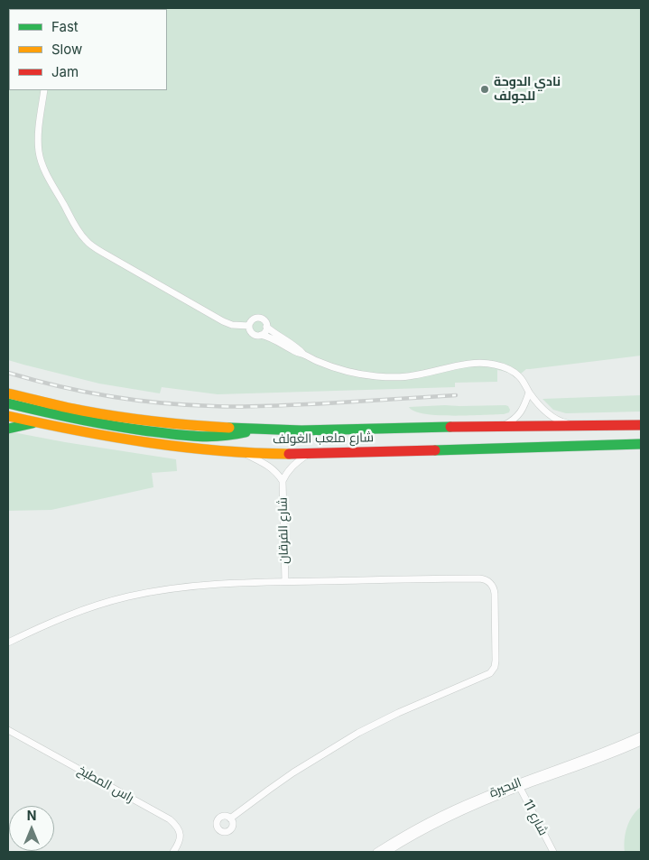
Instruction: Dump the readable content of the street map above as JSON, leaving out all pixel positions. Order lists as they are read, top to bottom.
{
  "streets": {
    "main road": ["شارع ملعب الغولف"],
    "street": [
      "شارع الفرقان",
      "راس المطبخ",
      "البحيرة",
      "شارع 11"
    ]
  },
  "crossings": [
    ["شارع ملعب الغولف", "شارع الفرقان"],
    ["البحيرة", "شارع 11"]
  ],
  "places": ["نادي الدوحة للجولف"],
  "legend": ["Fast", "Slow", "Jam"],
  "north": "top"
}
